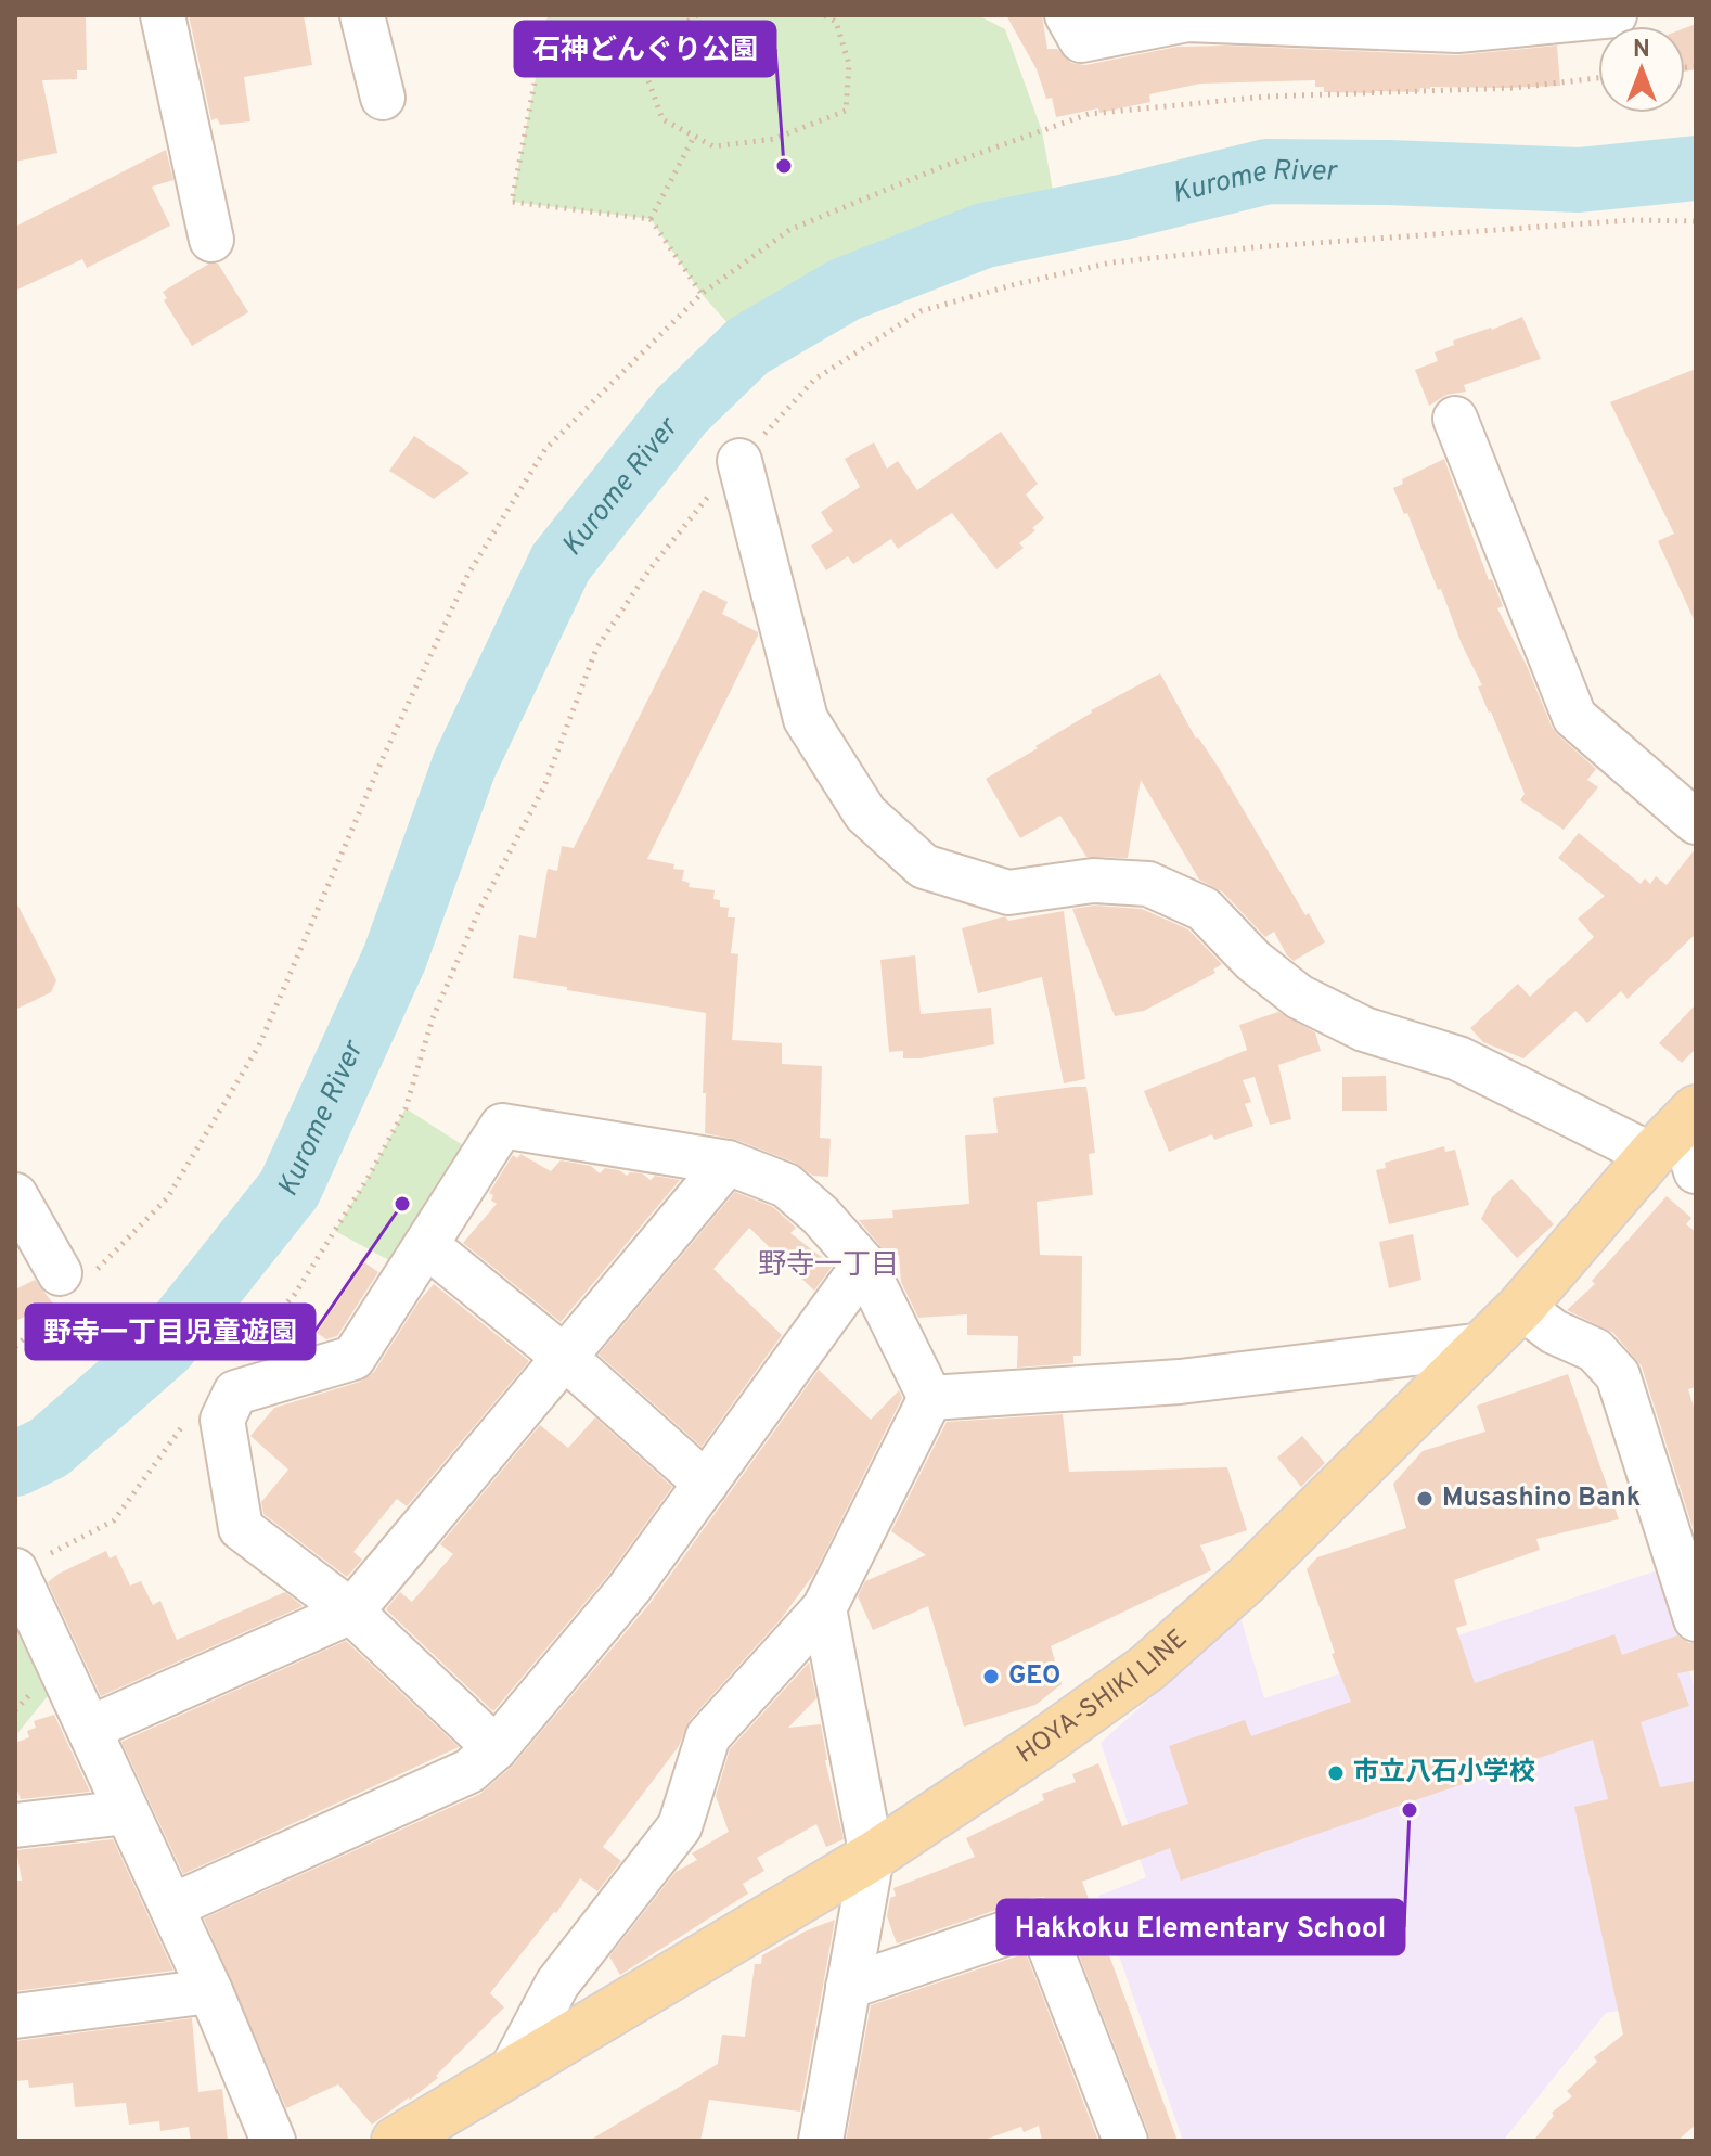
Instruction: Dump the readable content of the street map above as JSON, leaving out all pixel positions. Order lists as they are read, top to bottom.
{
  "streets": {
    "main road": ["HOYA-SHIKI LINE"]
  },
  "districts": ["野寺一丁目"],
  "water": ["Kurome River"],
  "places": [
    "石神どんぐり公園",
    "野寺一丁目児童遊園",
    "Musashino Bank",
    "GEO",
    "市立八石小学校",
    "Hakkoku Elementary School"
  ],
  "north": "top"
}
